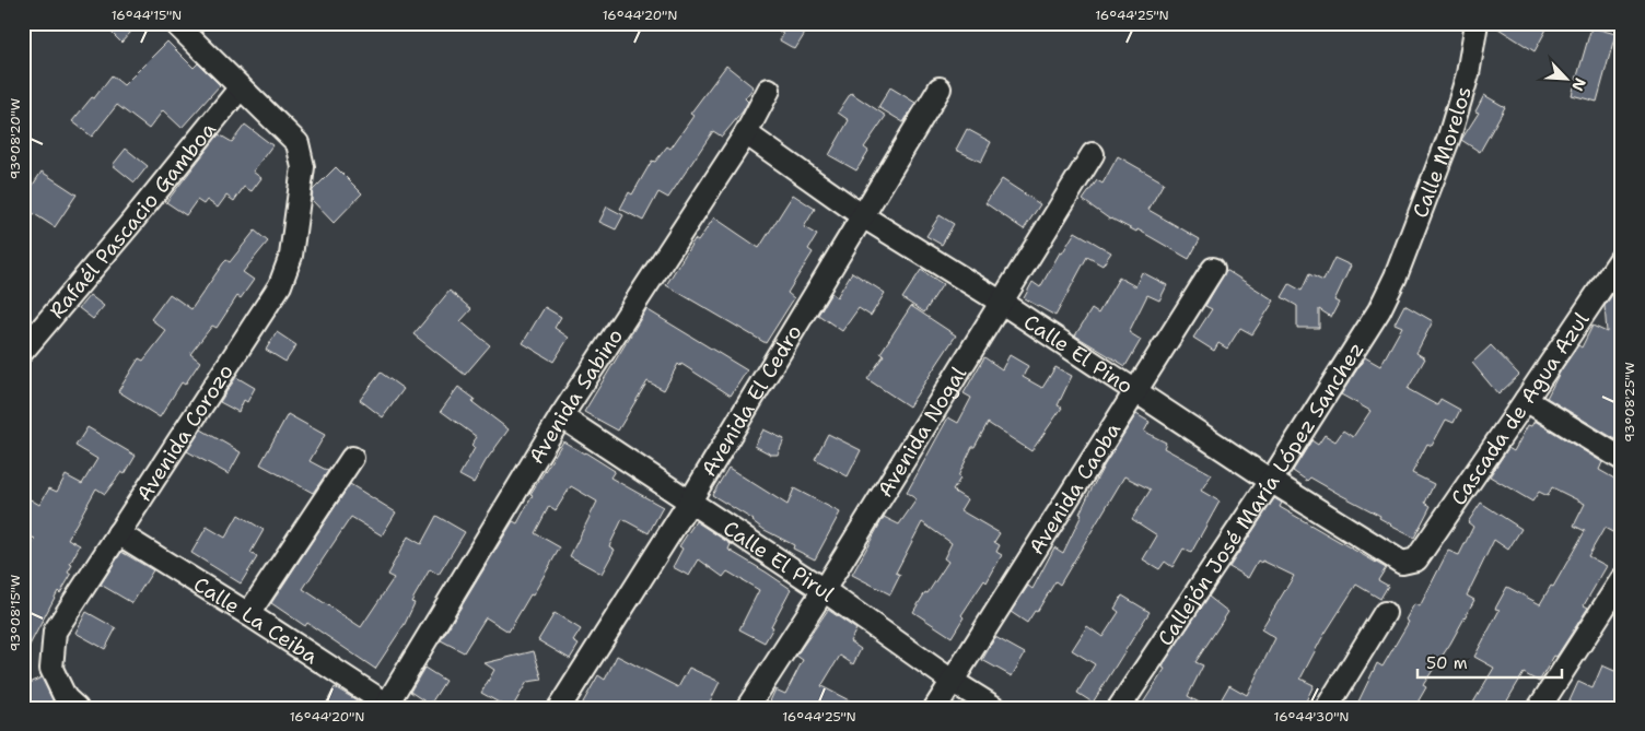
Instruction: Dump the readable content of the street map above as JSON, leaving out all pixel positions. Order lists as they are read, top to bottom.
{
  "streets": {
    "street": [
      "Calle Morelos",
      "Rafaél Pascacio Gamboa",
      "Calle El Pino",
      "Avenida Sabino",
      "Avenida El Cedro",
      "Cascada de Agua Azul",
      "Avenida Nogal",
      "Avenida Corozo",
      "Avenida Caoba",
      "Callejón José María López Sanchez",
      "Calle El Pirul",
      "Calle La Ceiba"
    ]
  },
  "crossings": [
    ["Calle Morelos", "Callejón José María López Sanchez"],
    ["Rafaél Pascacio Gamboa", "Avenida Corozo"],
    ["Calle El Pino", "Avenida Sabino"],
    ["Calle El Pino", "Avenida El Cedro"],
    ["Calle El Pino", "Cascada de Agua Azul"],
    ["Calle El Pino", "Avenida Nogal"],
    ["Calle El Pino", "Avenida Caoba"],
    ["Calle El Pino", "Callejón José María López Sanchez"],
    ["Avenida Sabino", "Calle El Pirul"],
    ["Avenida Sabino", "Calle La Ceiba"],
    ["Avenida El Cedro", "Calle El Pirul"],
    ["Avenida Nogal", "Calle El Pirul"],
    ["Avenida Corozo", "Calle La Ceiba"],
    ["Avenida Caoba", "Calle El Pirul"]
  ],
  "scale_bar": "50 m",
  "north": "bottom right",
  "coordinates": [
    "16°44'15\"N",
    "16°44'20\"N",
    "16°44'25\"N",
    "93°08'20\"W",
    "93°08'25\"W",
    "93°08'15\"W",
    "16°44'30\"N"
  ]
}
